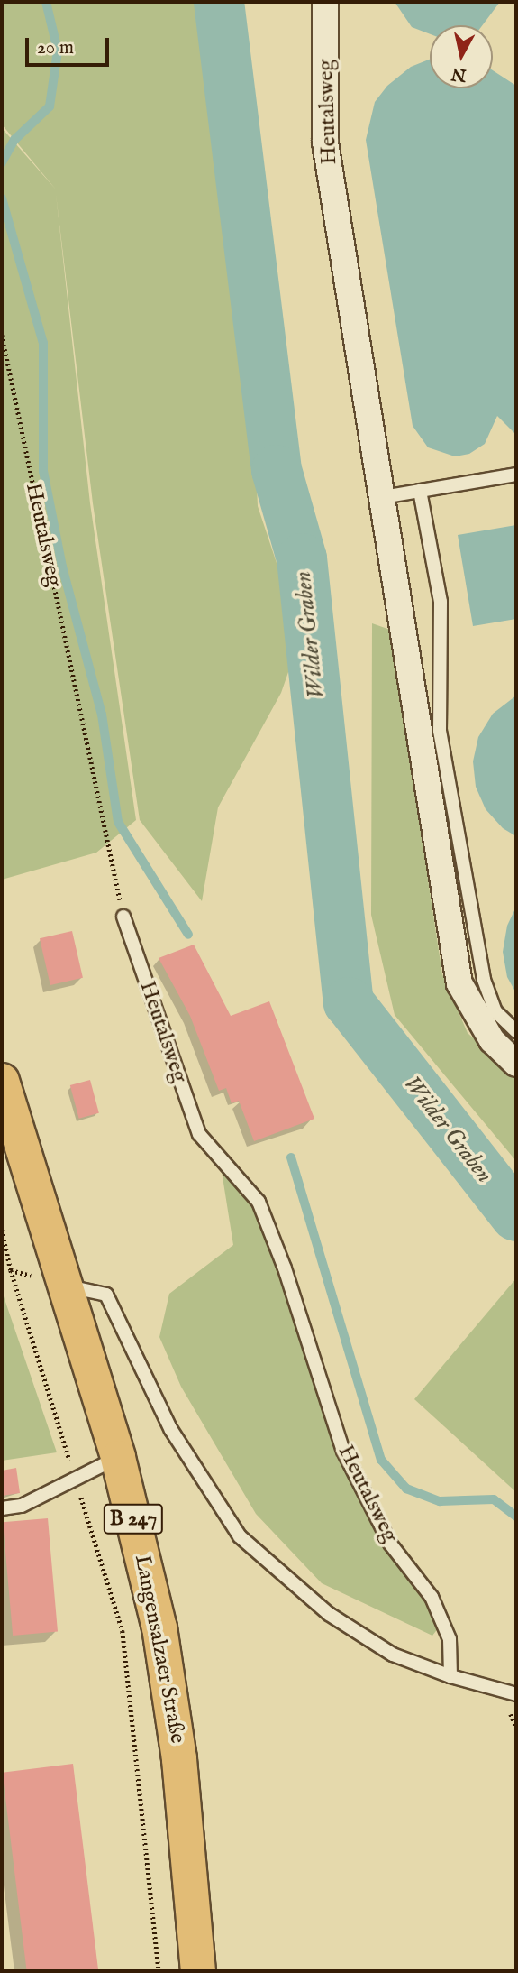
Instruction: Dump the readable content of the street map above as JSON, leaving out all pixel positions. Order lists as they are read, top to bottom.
{
  "streets": {
    "main road": ["B 247", "Langensalzaer Straße"],
    "street": ["Heutalsweg"]
  },
  "water": ["Wilder Graben"],
  "scale_bar": "20 m",
  "north": "bottom"
}
